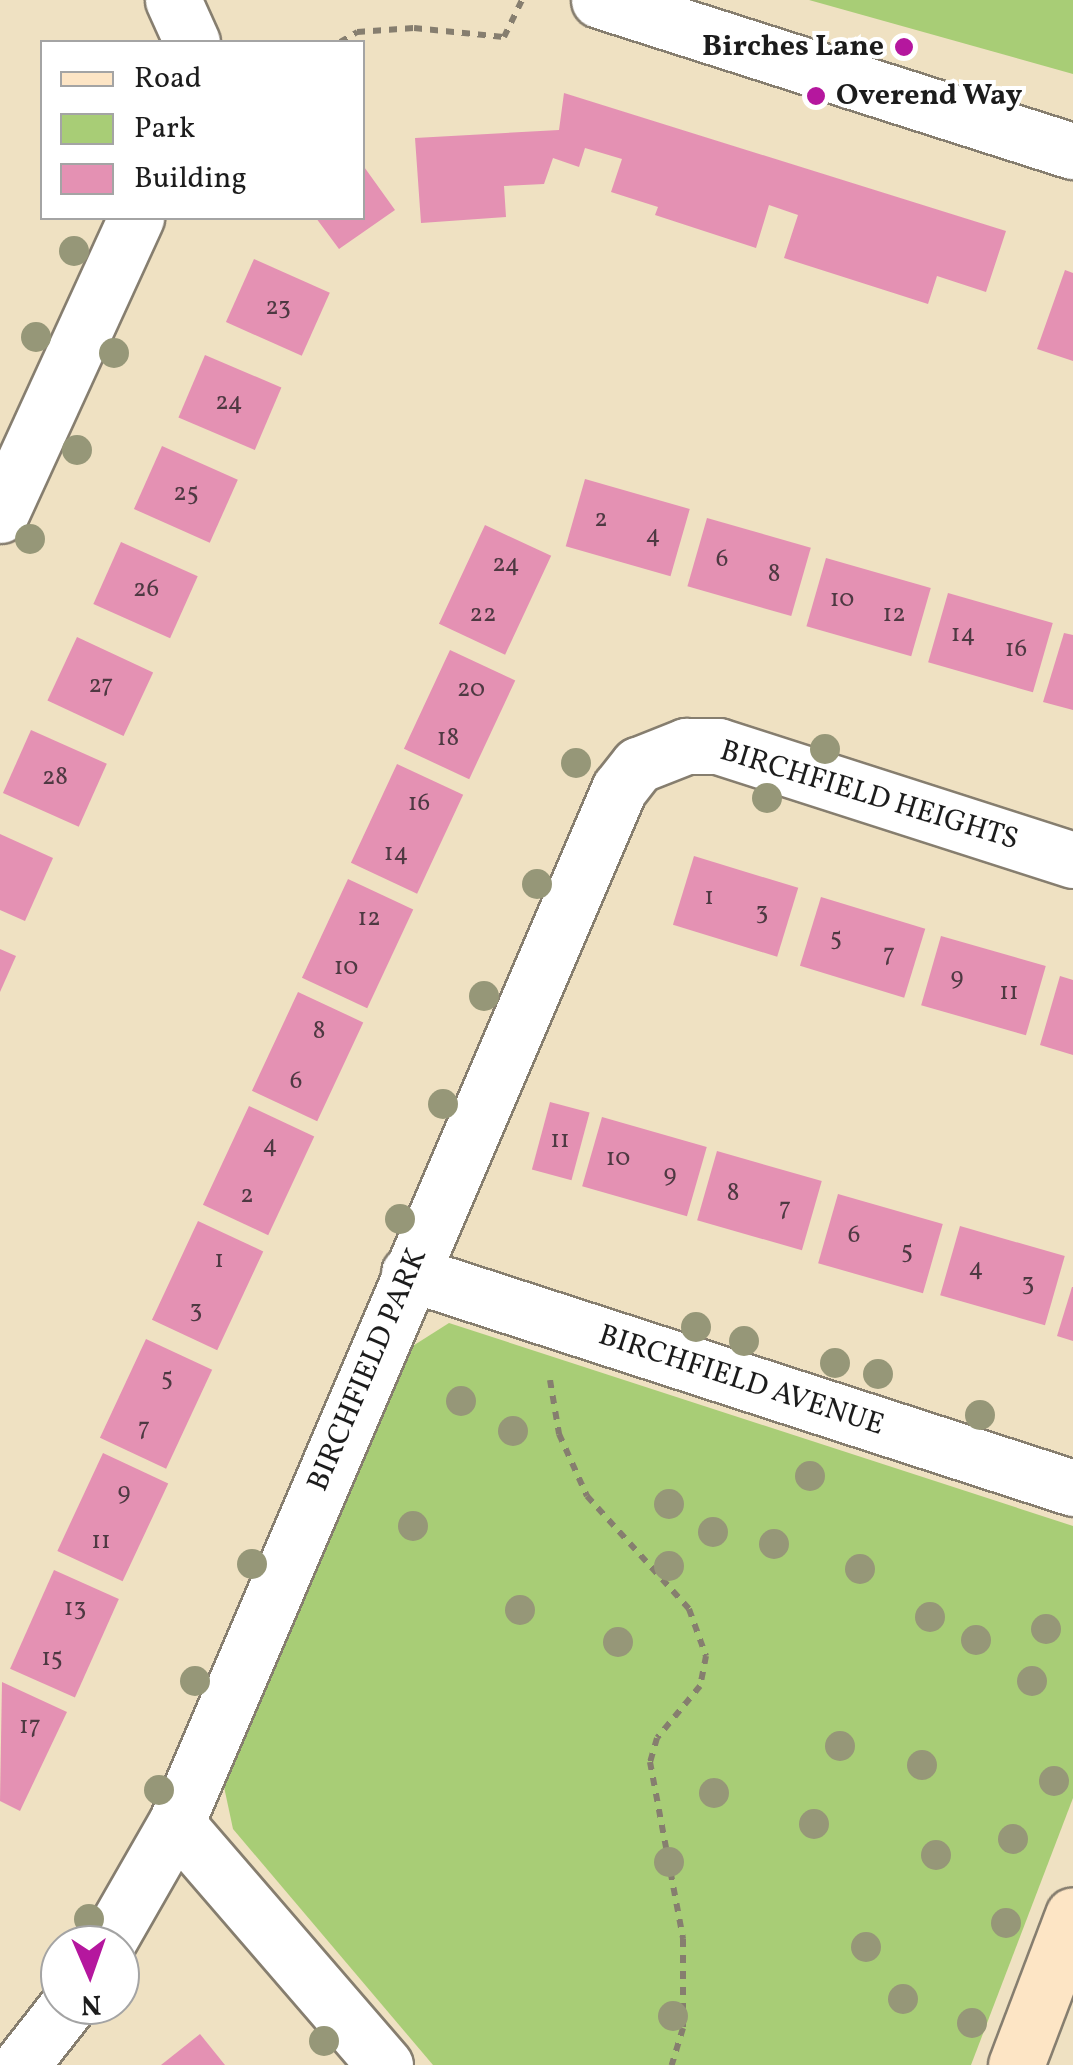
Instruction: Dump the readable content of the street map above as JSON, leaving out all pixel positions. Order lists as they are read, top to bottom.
{
  "streets": {
    "street": ["BIRCHFIELD HEIGHTS", "BIRCHFIELD PARK", "BIRCHFIELD AVENUE"]
  },
  "crossings": [
    ["BIRCHFIELD HEIGHTS", "BIRCHFIELD PARK"],
    ["BIRCHFIELD PARK", "BIRCHFIELD AVENUE"]
  ],
  "places": ["Birches Lane", "Overend Way"],
  "house_numbers": [
    "23",
    "24",
    "25",
    "2",
    "4",
    "6",
    "24",
    "8",
    "26",
    "10",
    "22",
    "12",
    "14",
    "16",
    "27",
    "20",
    "18",
    "28",
    "16",
    "14",
    "1",
    "3",
    "12",
    "5",
    "7",
    "10",
    "9",
    "11",
    "8",
    "6",
    "11",
    "4",
    "10",
    "9",
    "8",
    "2",
    "7",
    "6",
    "5",
    "1",
    "4",
    "3",
    "3",
    "5",
    "7",
    "9",
    "11",
    "13",
    "15",
    "17"
  ],
  "legend": ["Road", "Park", "Building"],
  "north": "bottom"
}
